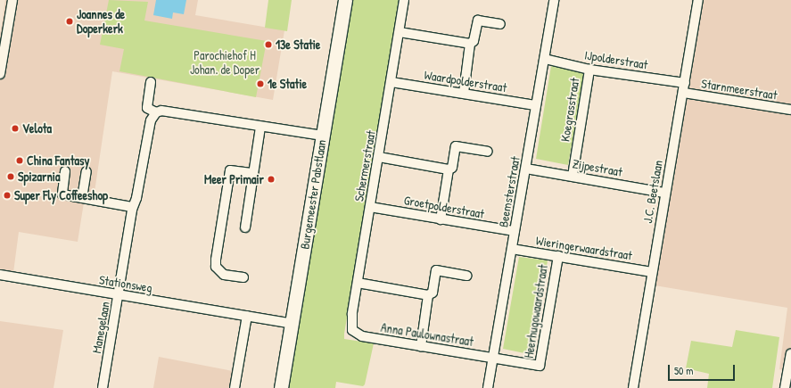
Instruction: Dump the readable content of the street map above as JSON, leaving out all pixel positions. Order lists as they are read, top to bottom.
{
  "streets": {
    "street": [
      "IJpolderstraat",
      "Waardpolderstraat",
      "Starnmeerstraat",
      "Koegrasstraat",
      "Schermerstraat",
      "Zijpestraat",
      "Beemsterstraat",
      "J.C. Beetslaan",
      "Burgemeester Pabstlaan",
      "Groetpolderstraat",
      "Wieringerwaardstraat",
      "Stationsweg",
      "Heerhugowaardstraat",
      "Manegelaan",
      "Anna Paulownastraat"
    ]
  },
  "crossings": [
    ["IJpolderstraat", "Koegrasstraat"],
    ["IJpolderstraat", "Beemsterstraat"],
    ["IJpolderstraat", "J.C. Beetslaan"],
    ["Waardpolderstraat", "Schermerstraat"],
    ["Waardpolderstraat", "Beemsterstraat"],
    ["Starnmeerstraat", "J.C. Beetslaan"],
    ["Koegrasstraat", "Zijpestraat"],
    ["Schermerstraat", "Groetpolderstraat"],
    ["Schermerstraat", "Anna Paulownastraat"],
    ["Zijpestraat", "Beemsterstraat"],
    ["Zijpestraat", "J.C. Beetslaan"],
    ["Beemsterstraat", "Groetpolderstraat"],
    ["Beemsterstraat", "Wieringerwaardstraat"],
    ["Beemsterstraat", "Heerhugowaardstraat"],
    ["Beemsterstraat", "Anna Paulownastraat"],
    ["J.C. Beetslaan", "Wieringerwaardstraat"],
    ["Burgemeester Pabstlaan", "Stationsweg"],
    ["Wieringerwaardstraat", "Heerhugowaardstraat"],
    ["Stationsweg", "Manegelaan"],
    ["Heerhugowaardstraat", "Anna Paulownastraat"]
  ],
  "parks": ["Parochiehof H Johan. de Doper"],
  "places": [
    "Joannes de Doperkerk",
    "13e Statie",
    "1e Statie",
    "Velota",
    "China Fantasy",
    "Spizarnia",
    "Meer Primair",
    "Super Fly Coffeeshop"
  ],
  "scale_bar": "50 m"
}
